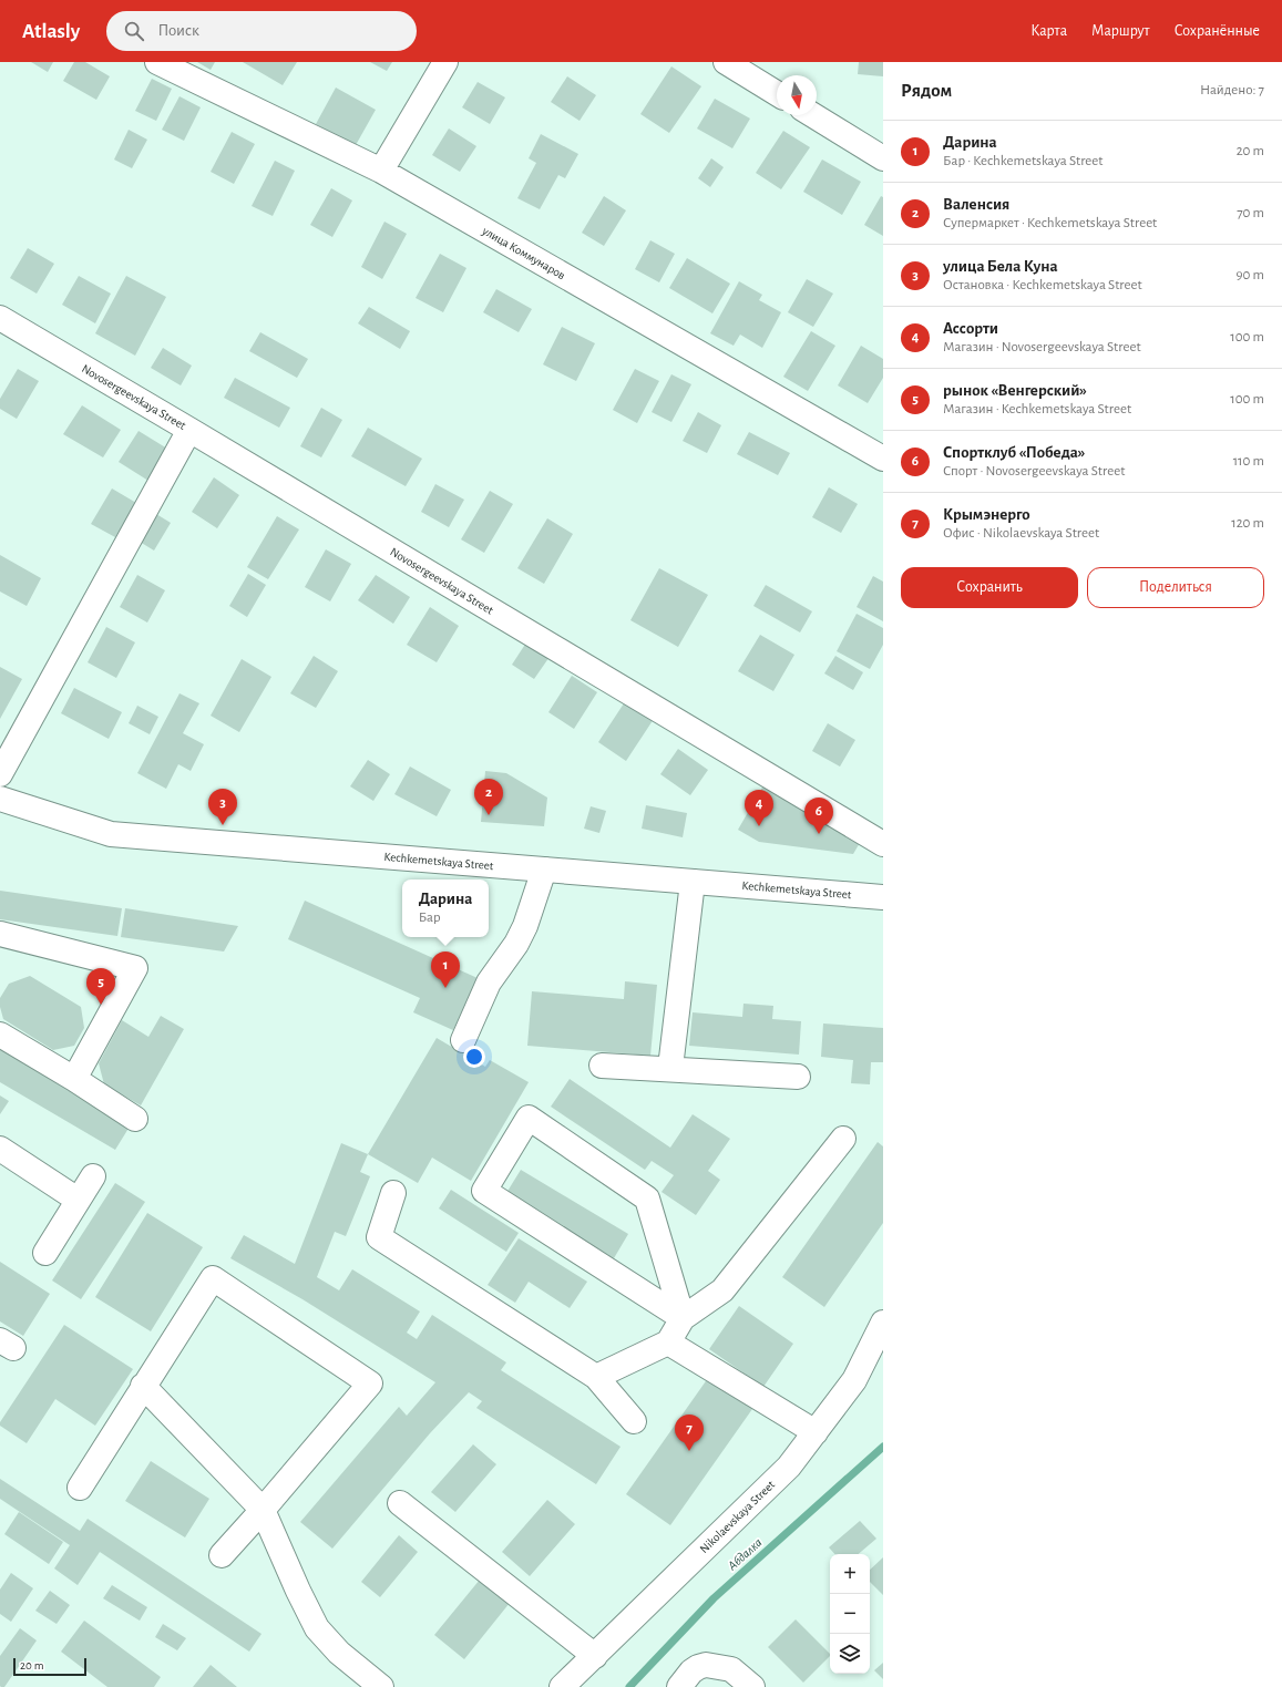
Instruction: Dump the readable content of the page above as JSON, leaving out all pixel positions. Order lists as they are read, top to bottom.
{
  "streets": {
    "street": [
      "улица Коммунаров",
      "Novosergeevskaya Street",
      "Kechkemetskaya Street",
      "Nikolaevskaya Street"
    ]
  },
  "water": ["Абдалка"],
  "scale_bar": "20 m",
  "north": "bottom",
  "page": {
    "header": "Atlasly",
    "search": "Поиск",
    "nav": ["Карта", "Маршрут", "Сохранённые"],
    "heading": ["Рядом", "Найдено: 7"],
    "list": [
      {
        "mark": "1",
        "name": "Дарина",
        "note": "Бар · Kechkemetskaya Street",
        "value": "20 m"
      },
      {
        "mark": "2",
        "name": "Валенсия",
        "note": "Супермаркет · Kechkemetskaya Street",
        "value": "70 m"
      },
      {
        "mark": "3",
        "name": "улица Бела Куна",
        "note": "Остановка · Kechkemetskaya Street",
        "value": "90 m"
      },
      {
        "mark": "4",
        "name": "Ассорти",
        "note": "Магазин · Novosergeevskaya Street",
        "value": "100 m"
      },
      {
        "mark": "5",
        "name": "рынок «Венгерский»",
        "note": "Магазин · Kechkemetskaya Street",
        "value": "100 m"
      },
      {
        "mark": "6",
        "name": "Спортклуб «Победа»",
        "note": "Спорт · Novosergeevskaya Street",
        "value": "110 m"
      },
      {
        "mark": "7",
        "name": "Крымэнерго",
        "note": "Офис · Nikolaevskaya Street",
        "value": "120 m"
      }
    ],
    "buttons": ["Сохранить", "Поделиться"],
    "pins": [
      "2",
      "3",
      "4",
      "6",
      "1",
      "5",
      "7"
    ],
    "popup": ["Дарина", "Бар"],
    "map_buttons": ["+", "−"],
    "scale": "20 m"
  }
}
